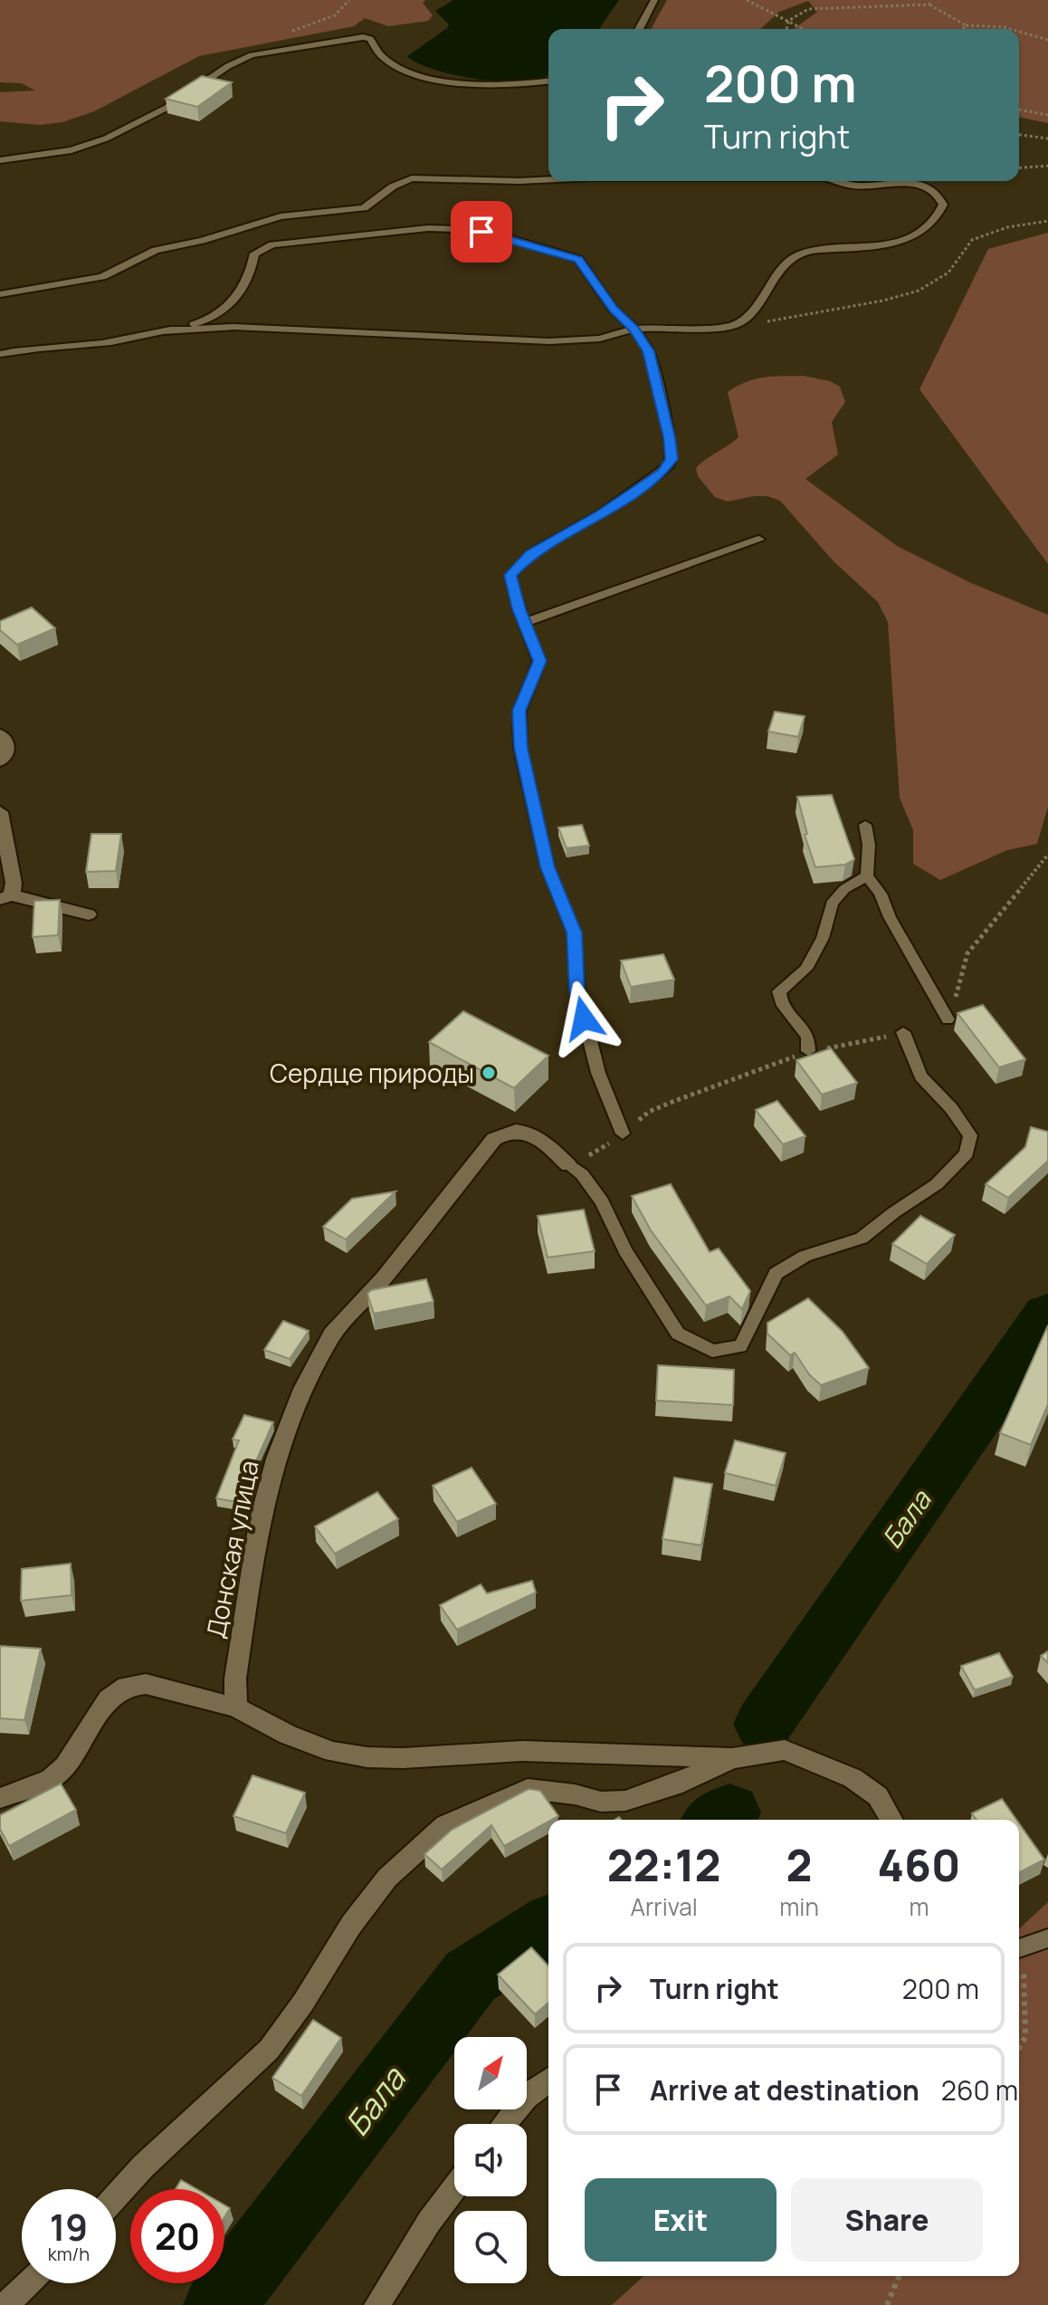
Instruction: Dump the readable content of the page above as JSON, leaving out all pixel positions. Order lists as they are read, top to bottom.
{
  "streets": {
    "street": ["Донская улица"]
  },
  "water": ["Бала"],
  "places": ["Сердце природы"],
  "north": "top right",
  "page": {
    "turn": ["200 m", "Turn right"],
    "eta": [
      "22:12",
      "Arrival",
      "2",
      "min",
      "460",
      "m"
    ],
    "list": [
      {
        "name": "Turn right",
        "value": "200 m"
      },
      {
        "name": "Arrive at destination",
        "value": "260 m"
      }
    ],
    "buttons": ["Exit", "Share"],
    "speed": "19 km/h",
    "limit": "20"
  }
}
